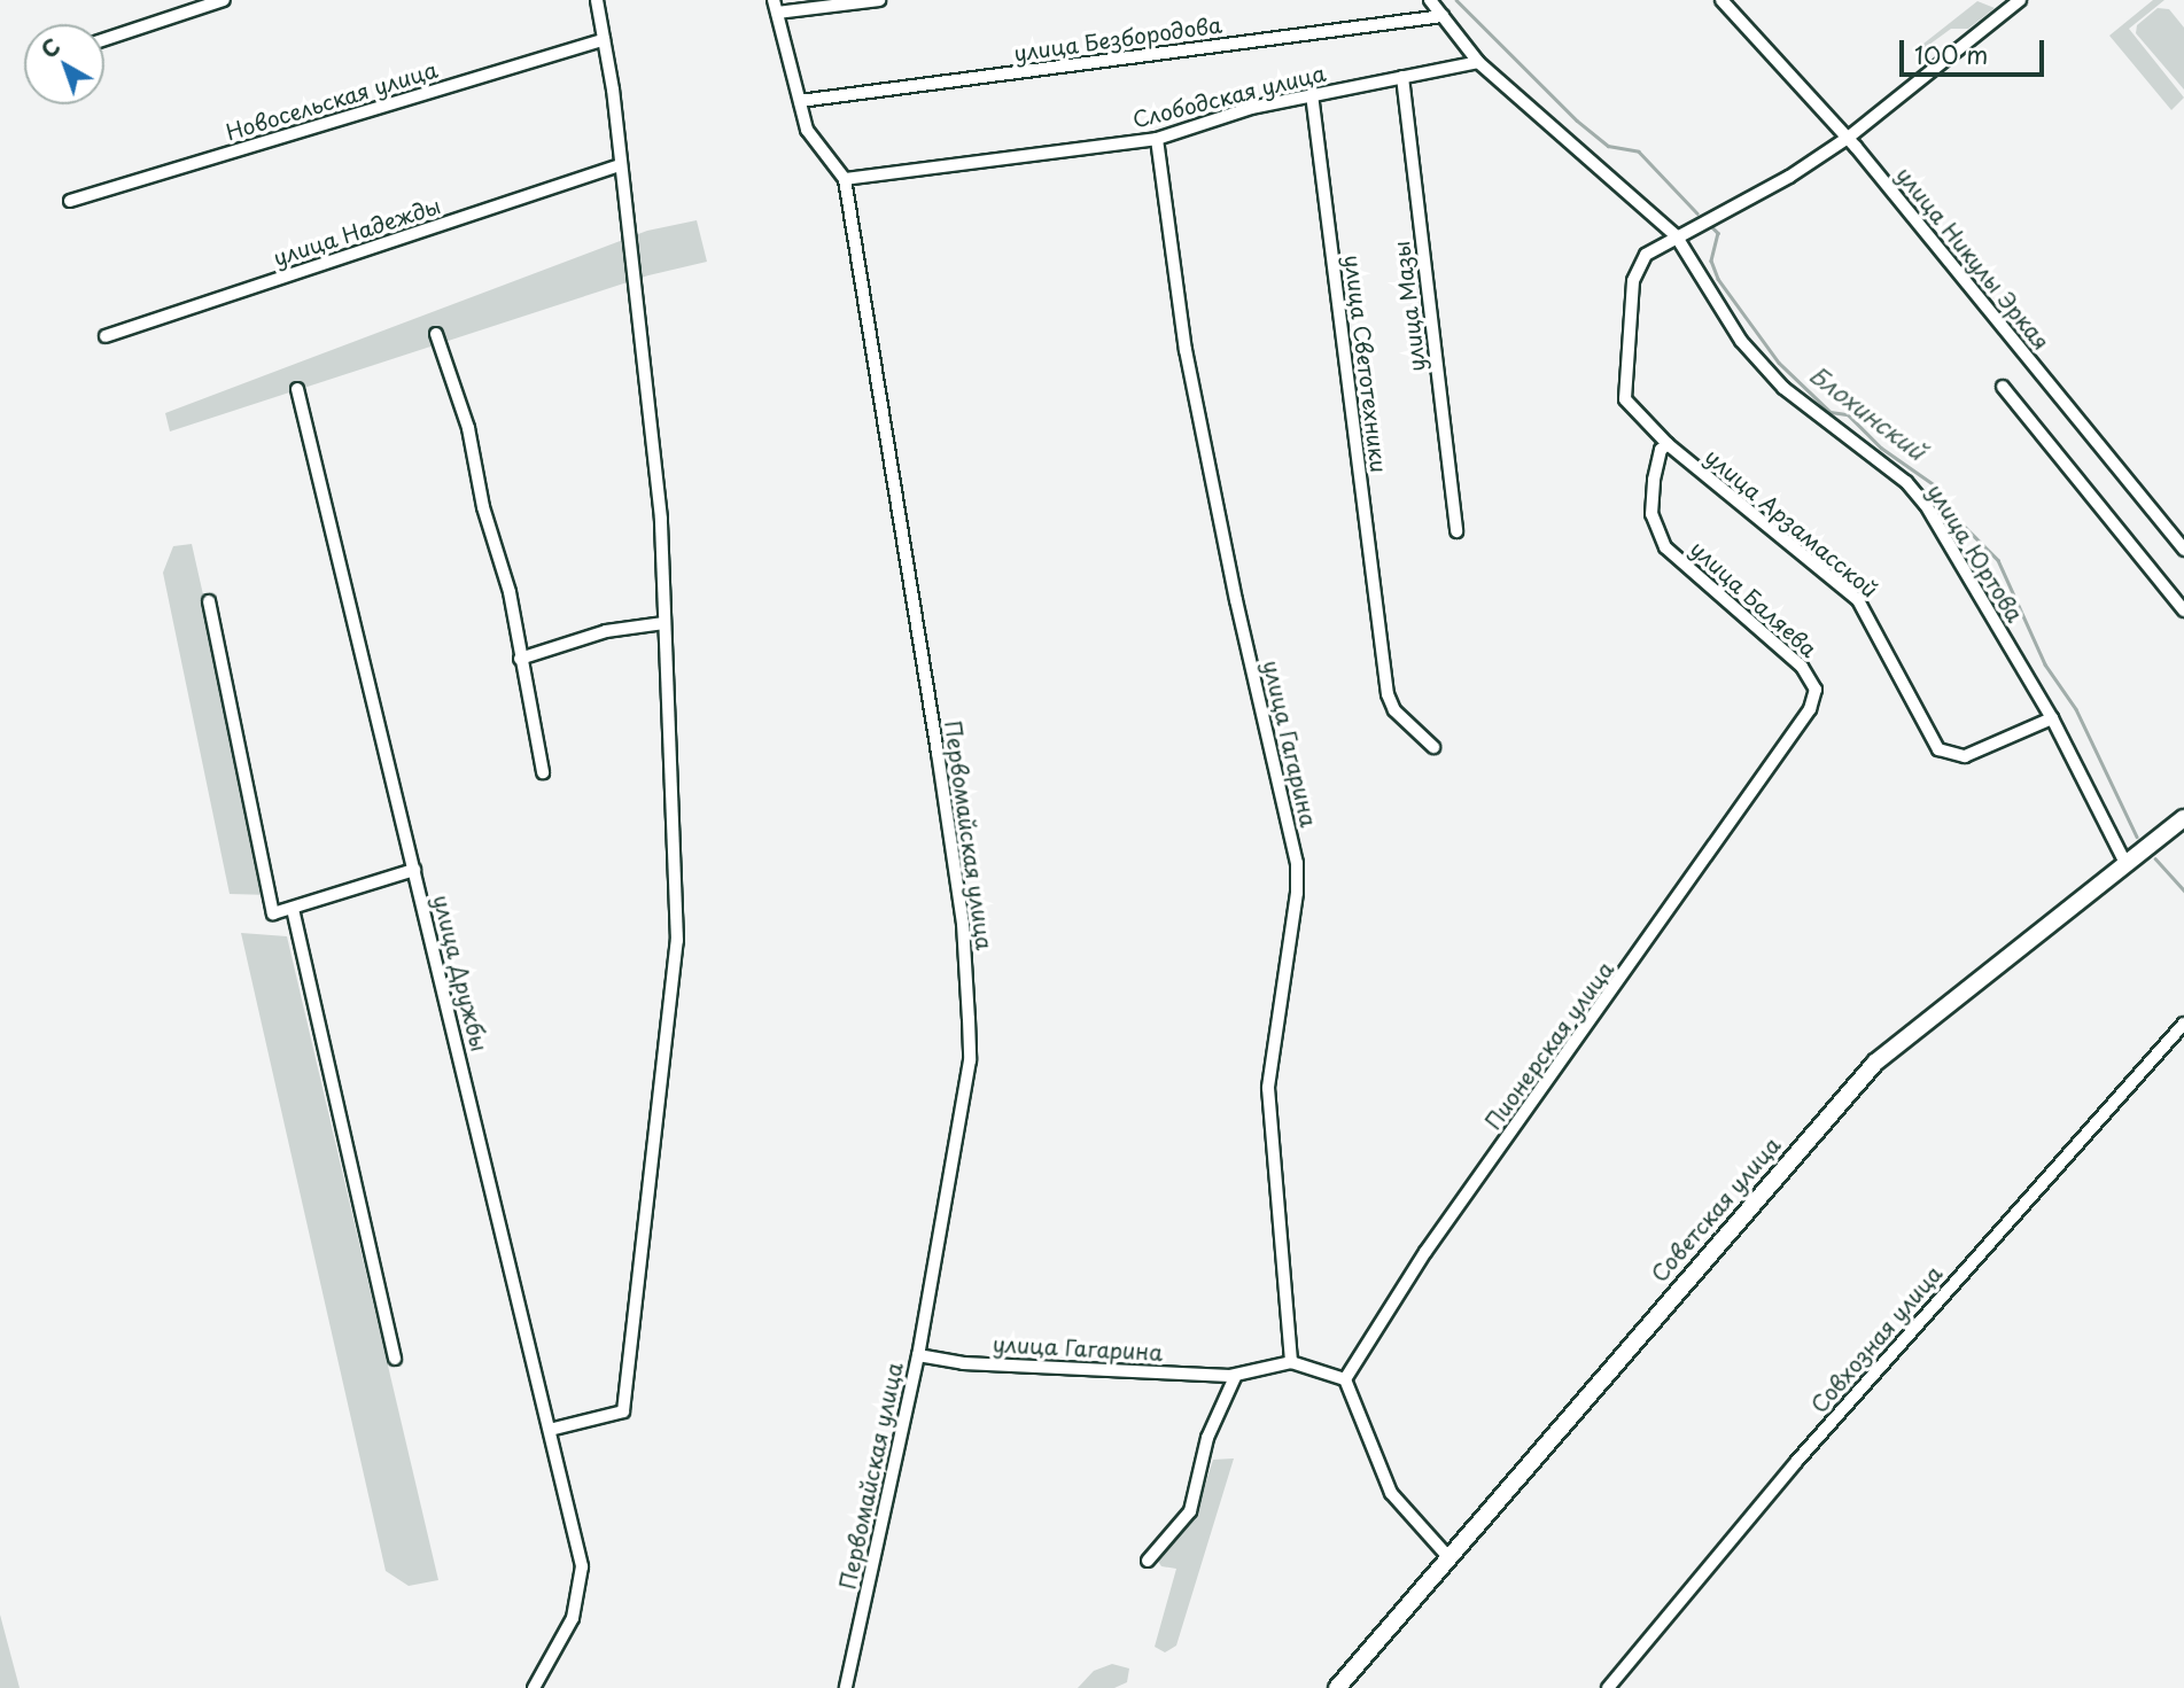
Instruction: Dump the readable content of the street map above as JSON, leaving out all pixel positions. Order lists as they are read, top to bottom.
{
  "streets": {
    "main road": ["Советская улица"],
    "street": [
      "улица Безбородова",
      "Слободская улица",
      "Новосельская улица",
      "улица Надежды",
      "улица Никулы Эркая",
      "улица Мазы",
      "улица Светотехники",
      "улица Арзамасской",
      "улица Юртова",
      "улица Баляева",
      "улица Гагарина",
      "Первомайская улица",
      "улица Дружбы",
      "Пионерская улица",
      "Совхозная улица"
    ]
  },
  "crossings": [
    ["улица Безбородова", "улица Юртова"],
    ["Слободская улица", "улица Мазы"],
    ["Слободская улица", "улица Светотехники"],
    ["Слободская улица", "улица Юртова"],
    ["Слободская улица", "улица Гагарина"],
    ["Слободская улица", "Первомайская улица"],
    ["улица Никулы Эркая", "улица Арзамасской"],
    ["улица Арзамасской", "улица Юртова"],
    ["улица Арзамасской", "улица Баляева"],
    ["улица Юртова", "Советская улица"],
    ["улица Баляева", "Пионерская улица"],
    ["улица Гагарина", "Первомайская улица"]
  ],
  "water": ["Блохинский"],
  "scale_bar": "100 m",
  "north": "top left"
}
